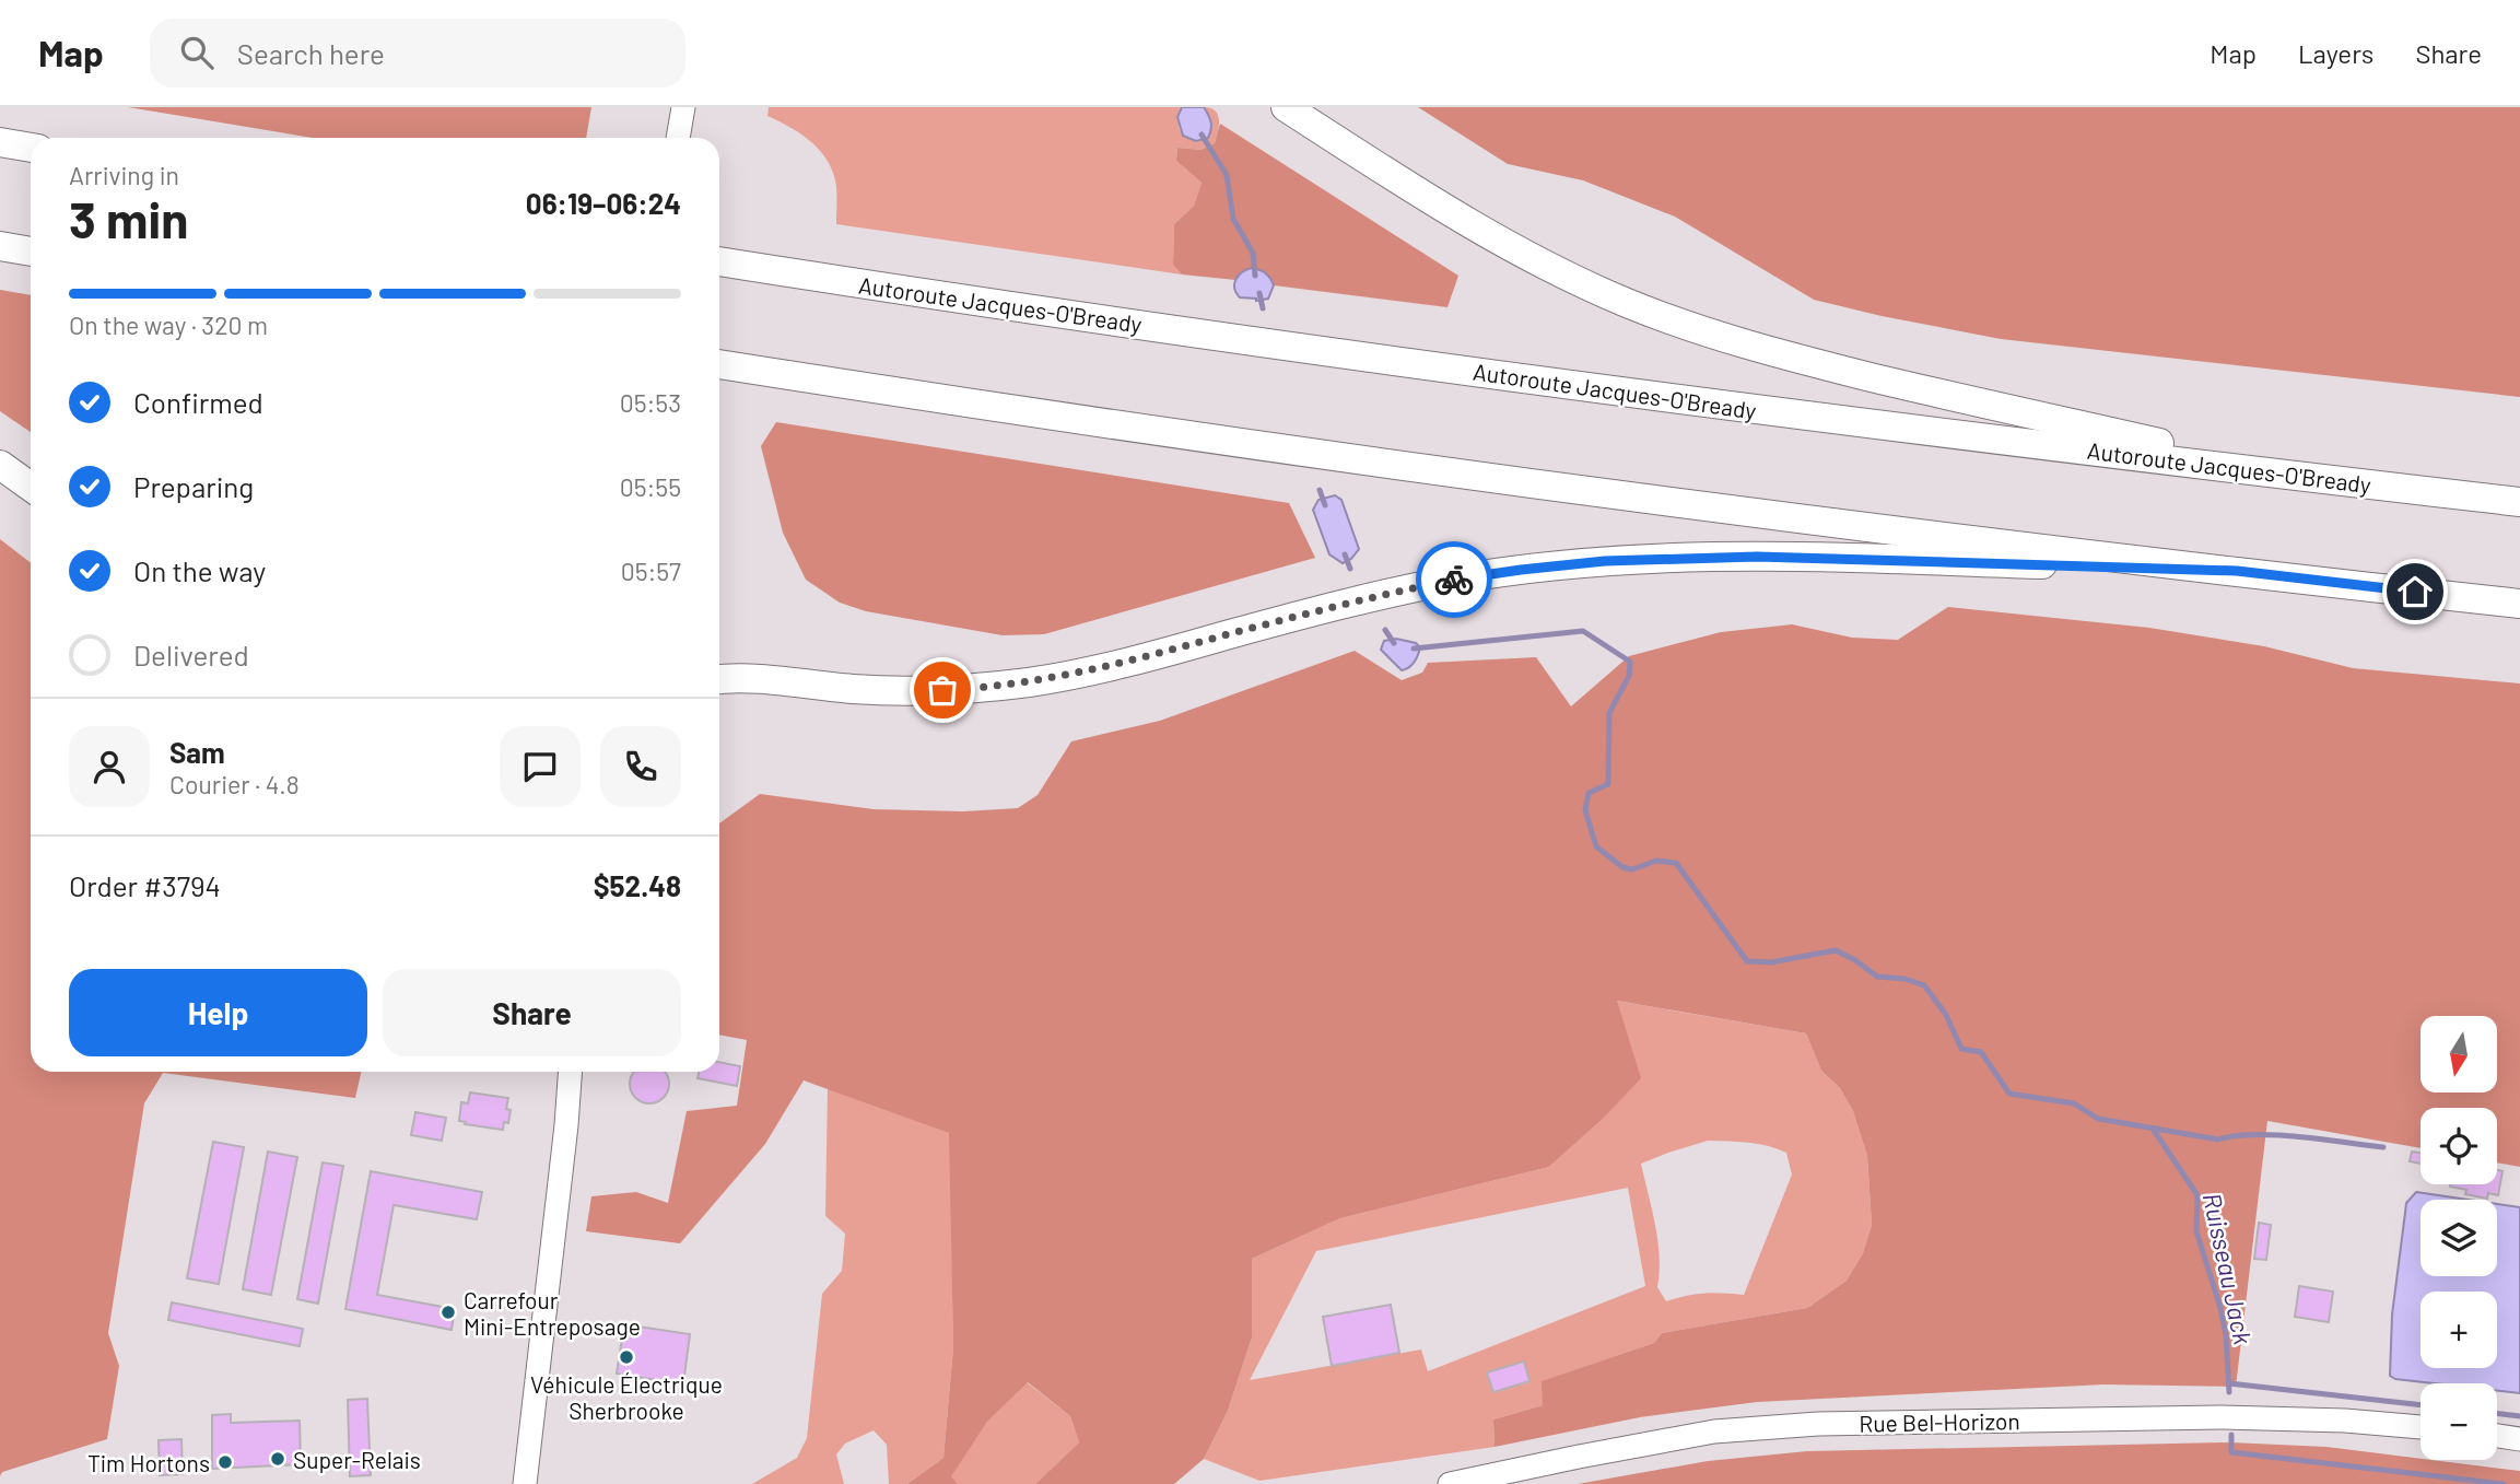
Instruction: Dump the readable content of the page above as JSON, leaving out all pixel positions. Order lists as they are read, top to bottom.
{
  "streets": {
    "highway": ["Autoroute Jacques-O'Bready"],
    "street": ["Rue Bel-Horizon"]
  },
  "water": ["Ruisseau Jack"],
  "places": [
    "Carrefour Mini-Entreposage",
    "Véhicule Électrique Sherbrooke",
    "Super-Relais",
    "Tim Hortons"
  ],
  "north": "bottom",
  "page": {
    "header": "Map",
    "search": "Search here",
    "nav": ["Map", "Layers", "Share"],
    "heading": ["3 min", "Arriving in", "06:19–06:24"],
    "panel": [
      "Sam",
      "Courier · 4.8",
      "Order #3794",
      "$52.48"
    ],
    "bar": "On the way · 320 m",
    "list": [
      ["Confirmed", "05:53"],
      ["Preparing", "05:55"],
      ["On the way", "05:57"],
      "Delivered"
    ],
    "buttons": ["Help", "Share"],
    "map_buttons": ["+", "−"]
  }
}
